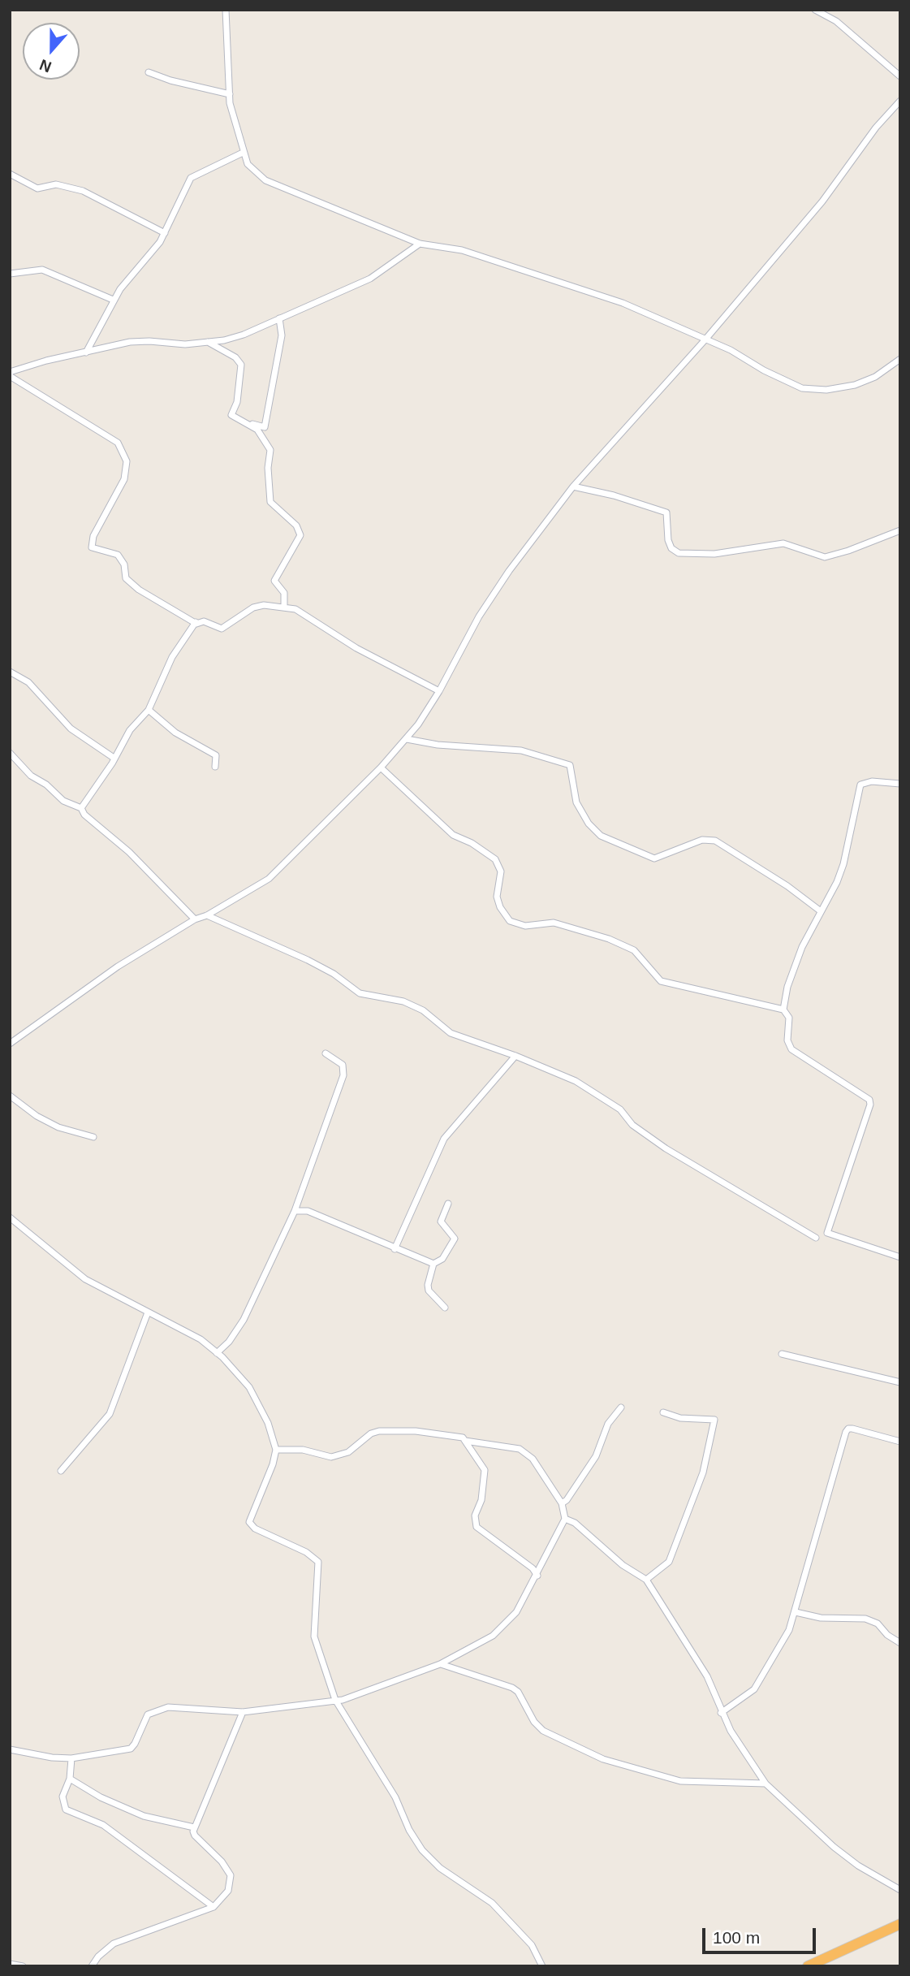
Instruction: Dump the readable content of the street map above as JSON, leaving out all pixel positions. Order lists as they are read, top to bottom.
{
  "scale_bar": "100 m",
  "north": "bottom"
}
